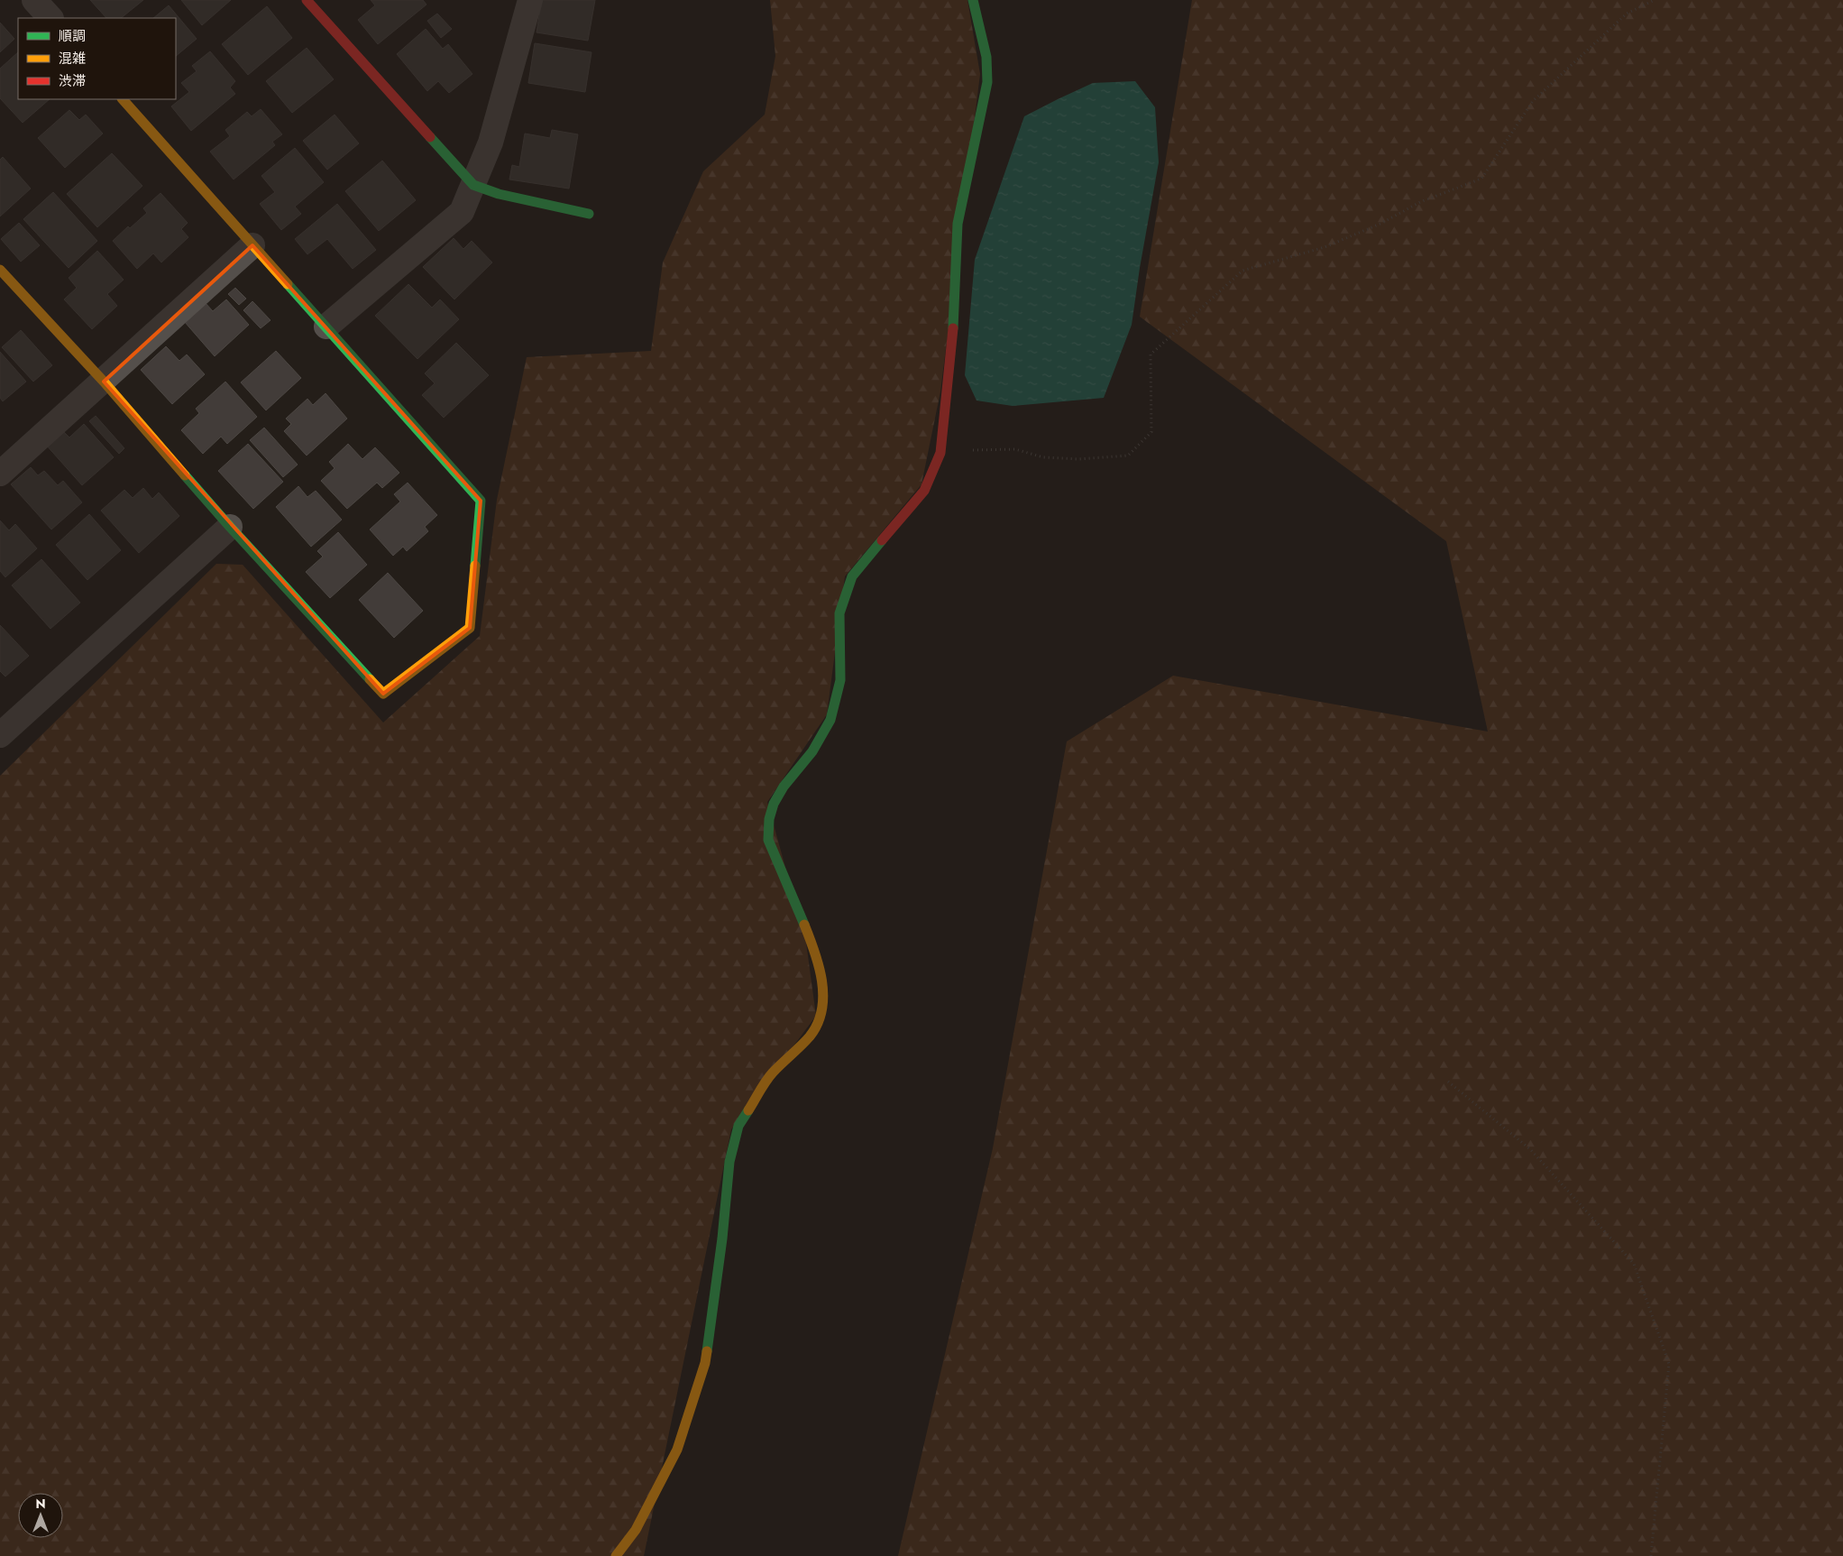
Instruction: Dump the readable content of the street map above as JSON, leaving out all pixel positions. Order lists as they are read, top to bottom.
{
  "legend": ["順調", "混雑", "渋滞"],
  "north": "top"
}
